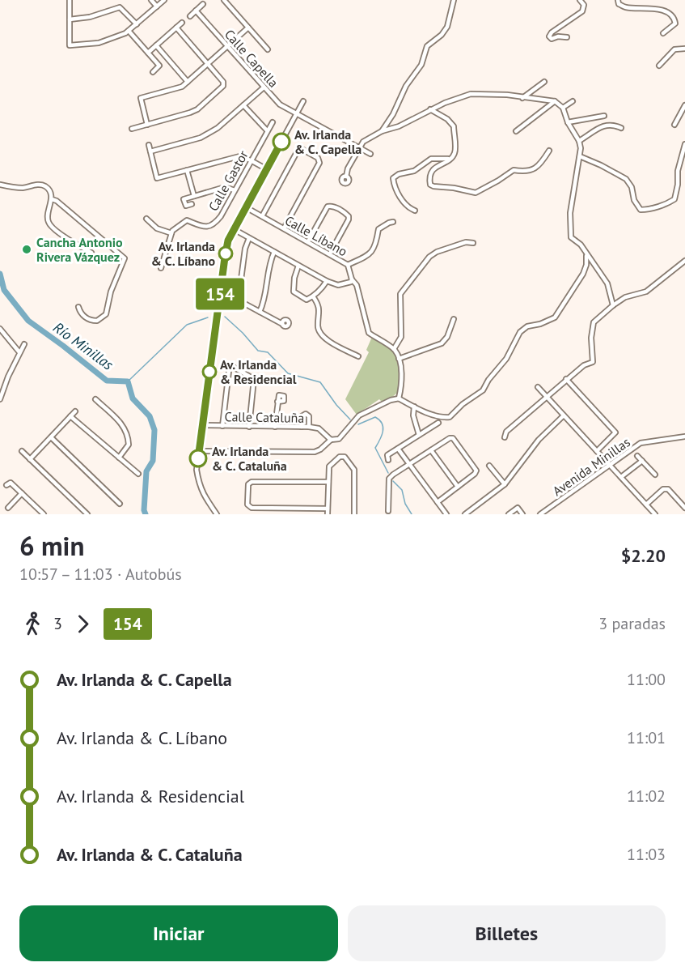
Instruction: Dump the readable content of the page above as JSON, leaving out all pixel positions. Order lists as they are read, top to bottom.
{
  "streets": {
    "street": [
      "Calle Capella",
      "Calle Gastor",
      "Calle Líbano",
      "Calle Cataluña",
      "Avenida Minillas"
    ]
  },
  "water": ["Río Minillas"],
  "places": [
    "Av. Irlanda & C. Capella",
    "Cancha Antonio Rivera Vázquez",
    "Av. Irlanda & C. Líbano",
    "Av. Irlanda & Residencial",
    "Av. Irlanda & C. Cataluña"
  ],
  "lines": ["bus line 154"],
  "page": {
    "on_map": "154",
    "heading": ["6 min", "10:57 – 11:03 · Autobús", "$2.20"],
    "legs": ["3", "154", "3 paradas"],
    "list": [
      {
        "name": "Av. Irlanda & C. Capella",
        "value": "11:00"
      },
      {
        "name": "Av. Irlanda & C. Líbano",
        "value": "11:01"
      },
      {
        "name": "Av. Irlanda & Residencial",
        "value": "11:02"
      },
      {
        "name": "Av. Irlanda & C. Cataluña",
        "value": "11:03"
      }
    ],
    "buttons": ["Iniciar", "Billetes"]
  }
}
